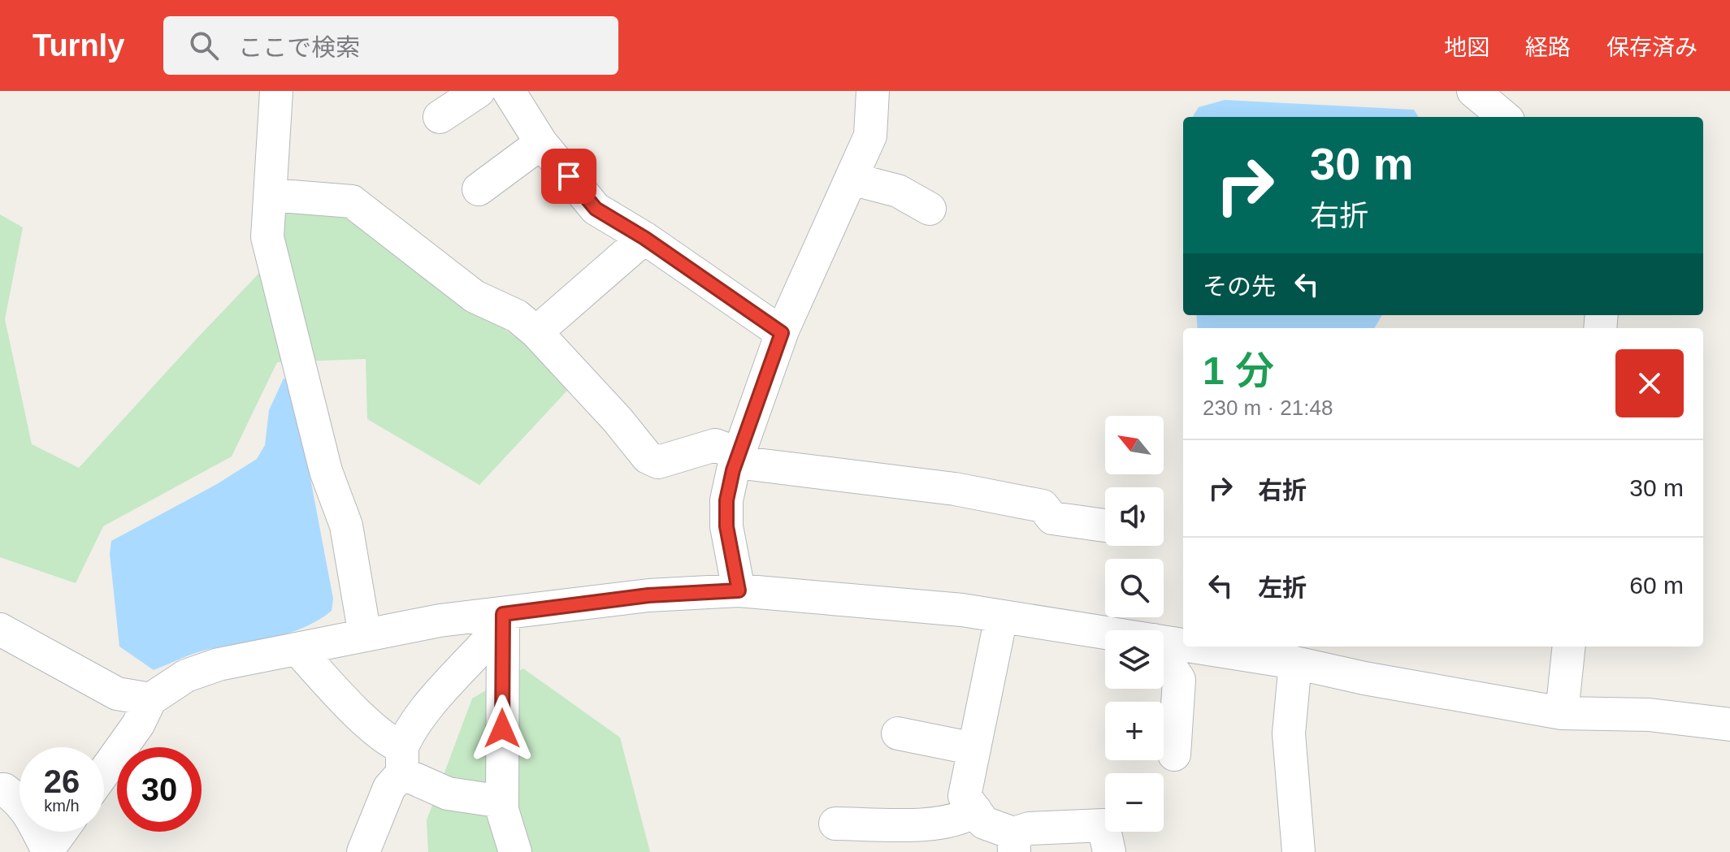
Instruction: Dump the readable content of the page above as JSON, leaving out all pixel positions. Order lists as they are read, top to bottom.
{
  "north": "top left",
  "page": {
    "header": "Turnly",
    "search": "ここで検索",
    "nav": ["地図", "経路", "保存済み"],
    "turn": ["30 m", "右折"],
    "then": "その先",
    "heading": ["1 分", "230 m · 21:48"],
    "map_buttons": ["+", "−"],
    "list": [
      {
        "name": "右折",
        "value": "30 m"
      },
      {
        "name": "左折",
        "value": "60 m"
      }
    ],
    "speed": "26 km/h",
    "limit": "30"
  }
}
